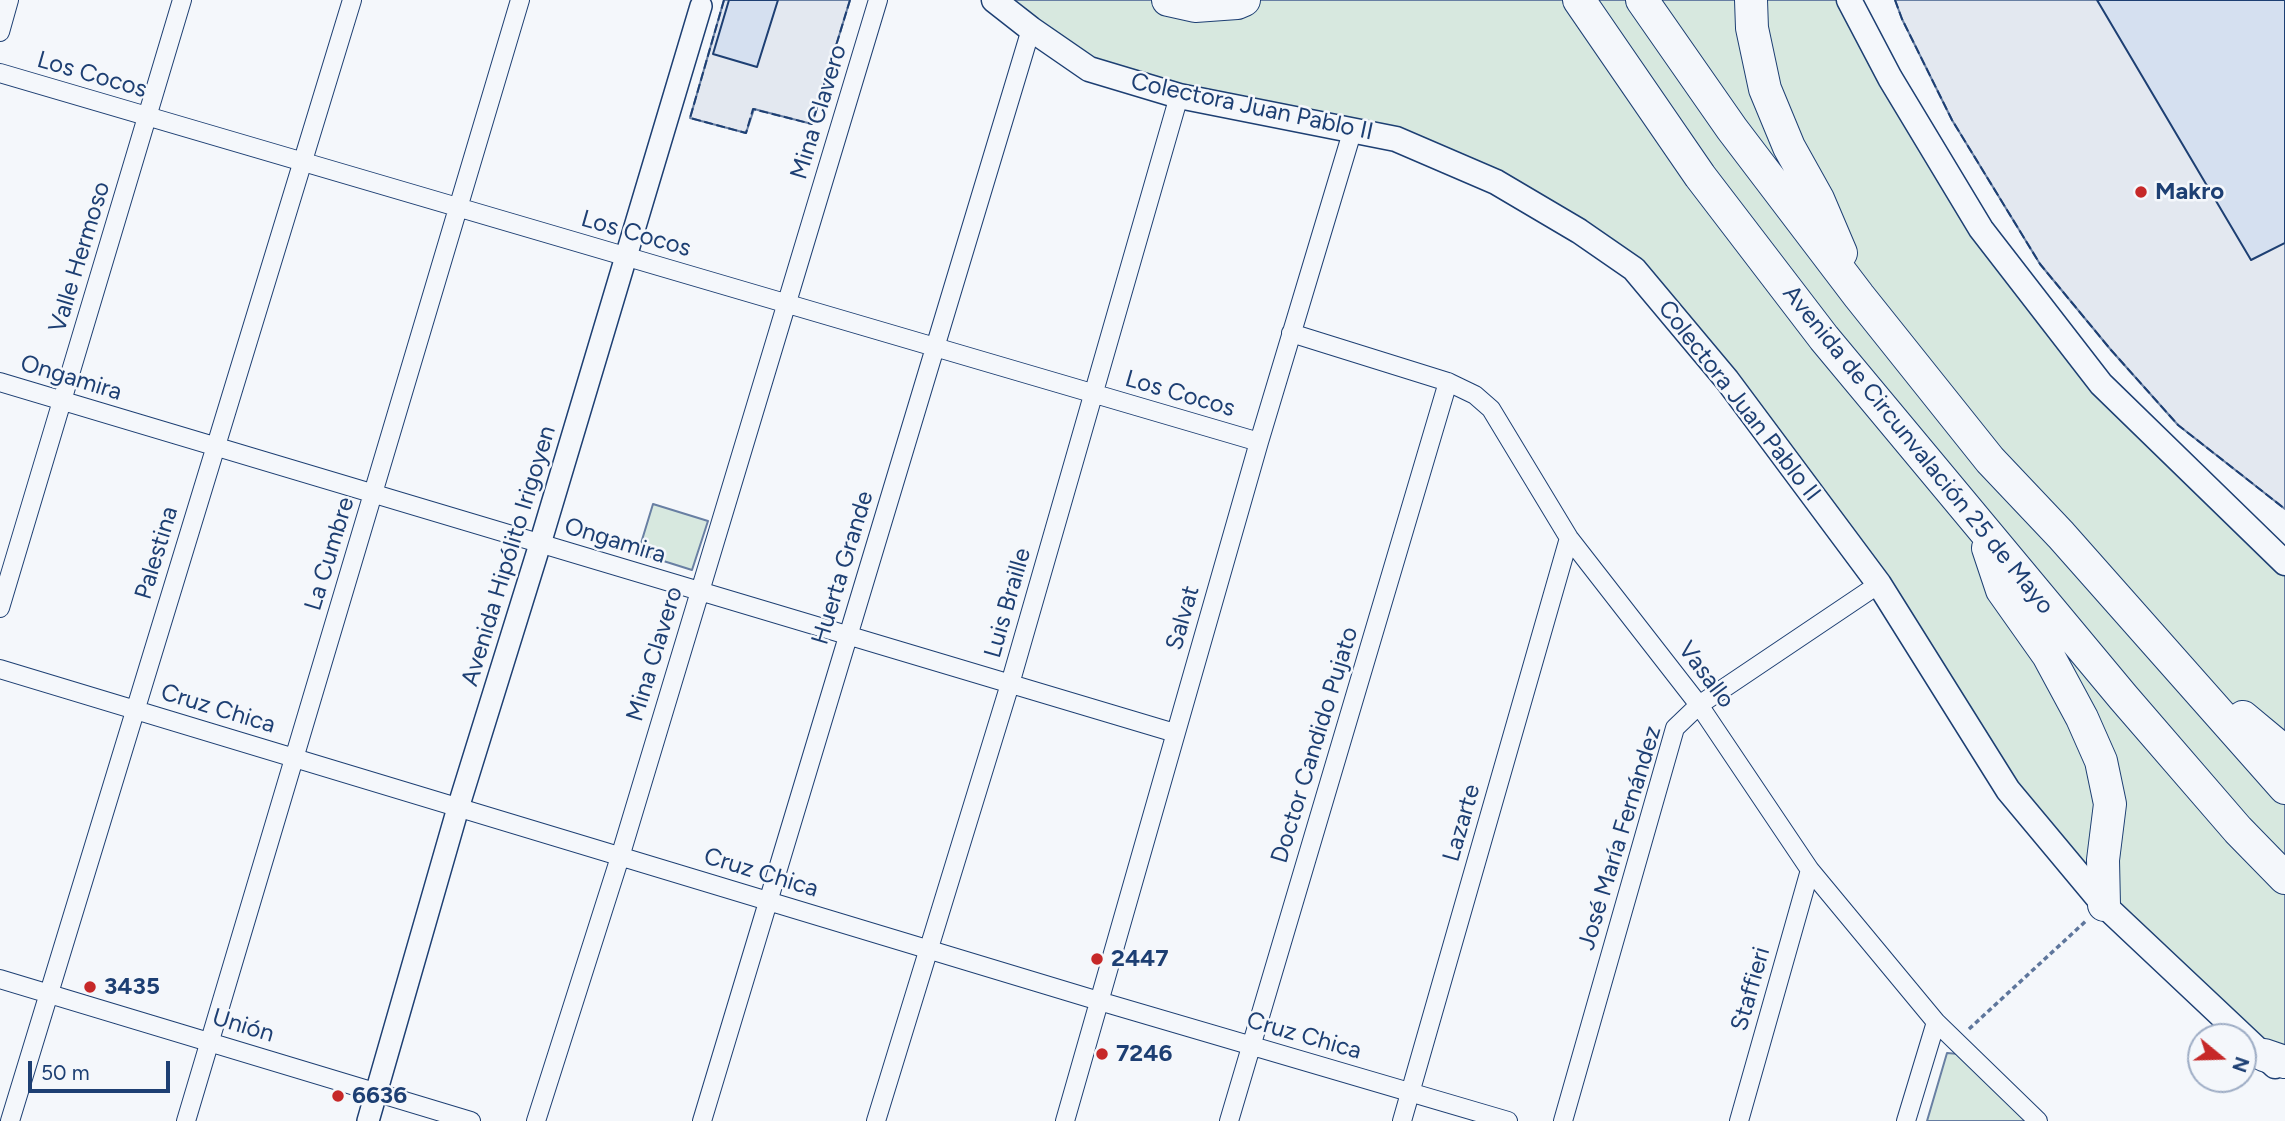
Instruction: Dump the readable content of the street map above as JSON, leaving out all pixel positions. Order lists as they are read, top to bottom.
{
  "streets": {
    "highway": ["Avenida de Circunvalación 25 de Mayo"],
    "main road": ["Colectora Juan Pablo II"],
    "street": [
      "Los Cocos",
      "Mina Clavero",
      "Valle Hermoso",
      "Ongamira",
      "Palestina",
      "La Cumbre",
      "Avenida Hipólito Irigoyen",
      "Huerta Grande",
      "Luis Braille",
      "Salvat",
      "Vasallo",
      "Cruz Chica",
      "Doctor Candido Pujato",
      "Lazarte",
      "José María Fernández",
      "Staffieri",
      "Unión"
    ]
  },
  "crossings": [
    ["Los Cocos", "Mina Clavero"],
    ["Los Cocos", "Valle Hermoso"],
    ["Los Cocos", "Palestina"],
    ["Los Cocos", "La Cumbre"],
    ["Los Cocos", "Avenida Hipólito Irigoyen"],
    ["Los Cocos", "Huerta Grande"],
    ["Los Cocos", "Luis Braille"],
    ["Los Cocos", "Salvat"],
    ["Colectora Juan Pablo II", "Huerta Grande"],
    ["Colectora Juan Pablo II", "Luis Braille"],
    ["Colectora Juan Pablo II", "Salvat"],
    ["Colectora Juan Pablo II", "José María Fernández"],
    ["Mina Clavero", "Ongamira"],
    ["Mina Clavero", "Cruz Chica"],
    ["Valle Hermoso", "Ongamira"],
    ["Ongamira", "Palestina"],
    ["Ongamira", "La Cumbre"],
    ["Ongamira", "Avenida Hipólito Irigoyen"],
    ["Ongamira", "Huerta Grande"],
    ["Ongamira", "Luis Braille"],
    ["Ongamira", "Salvat"],
    ["Palestina", "Cruz Chica"],
    ["Palestina", "Unión"],
    ["La Cumbre", "Cruz Chica"],
    ["La Cumbre", "Unión"],
    ["Avenida Hipólito Irigoyen", "Cruz Chica"],
    ["Avenida Hipólito Irigoyen", "Unión"],
    ["Huerta Grande", "Cruz Chica"],
    ["Luis Braille", "Cruz Chica"],
    ["Salvat", "Vasallo"],
    ["Salvat", "Cruz Chica"],
    ["Vasallo", "Doctor Candido Pujato"],
    ["Vasallo", "Lazarte"],
    ["Vasallo", "José María Fernández"],
    ["Vasallo", "Staffieri"],
    ["Cruz Chica", "Doctor Candido Pujato"],
    ["Cruz Chica", "Lazarte"]
  ],
  "places": [
    "Makro",
    "2447",
    "3435",
    "7246",
    "6636"
  ],
  "scale_bar": "50 m",
  "north": "right"
}
